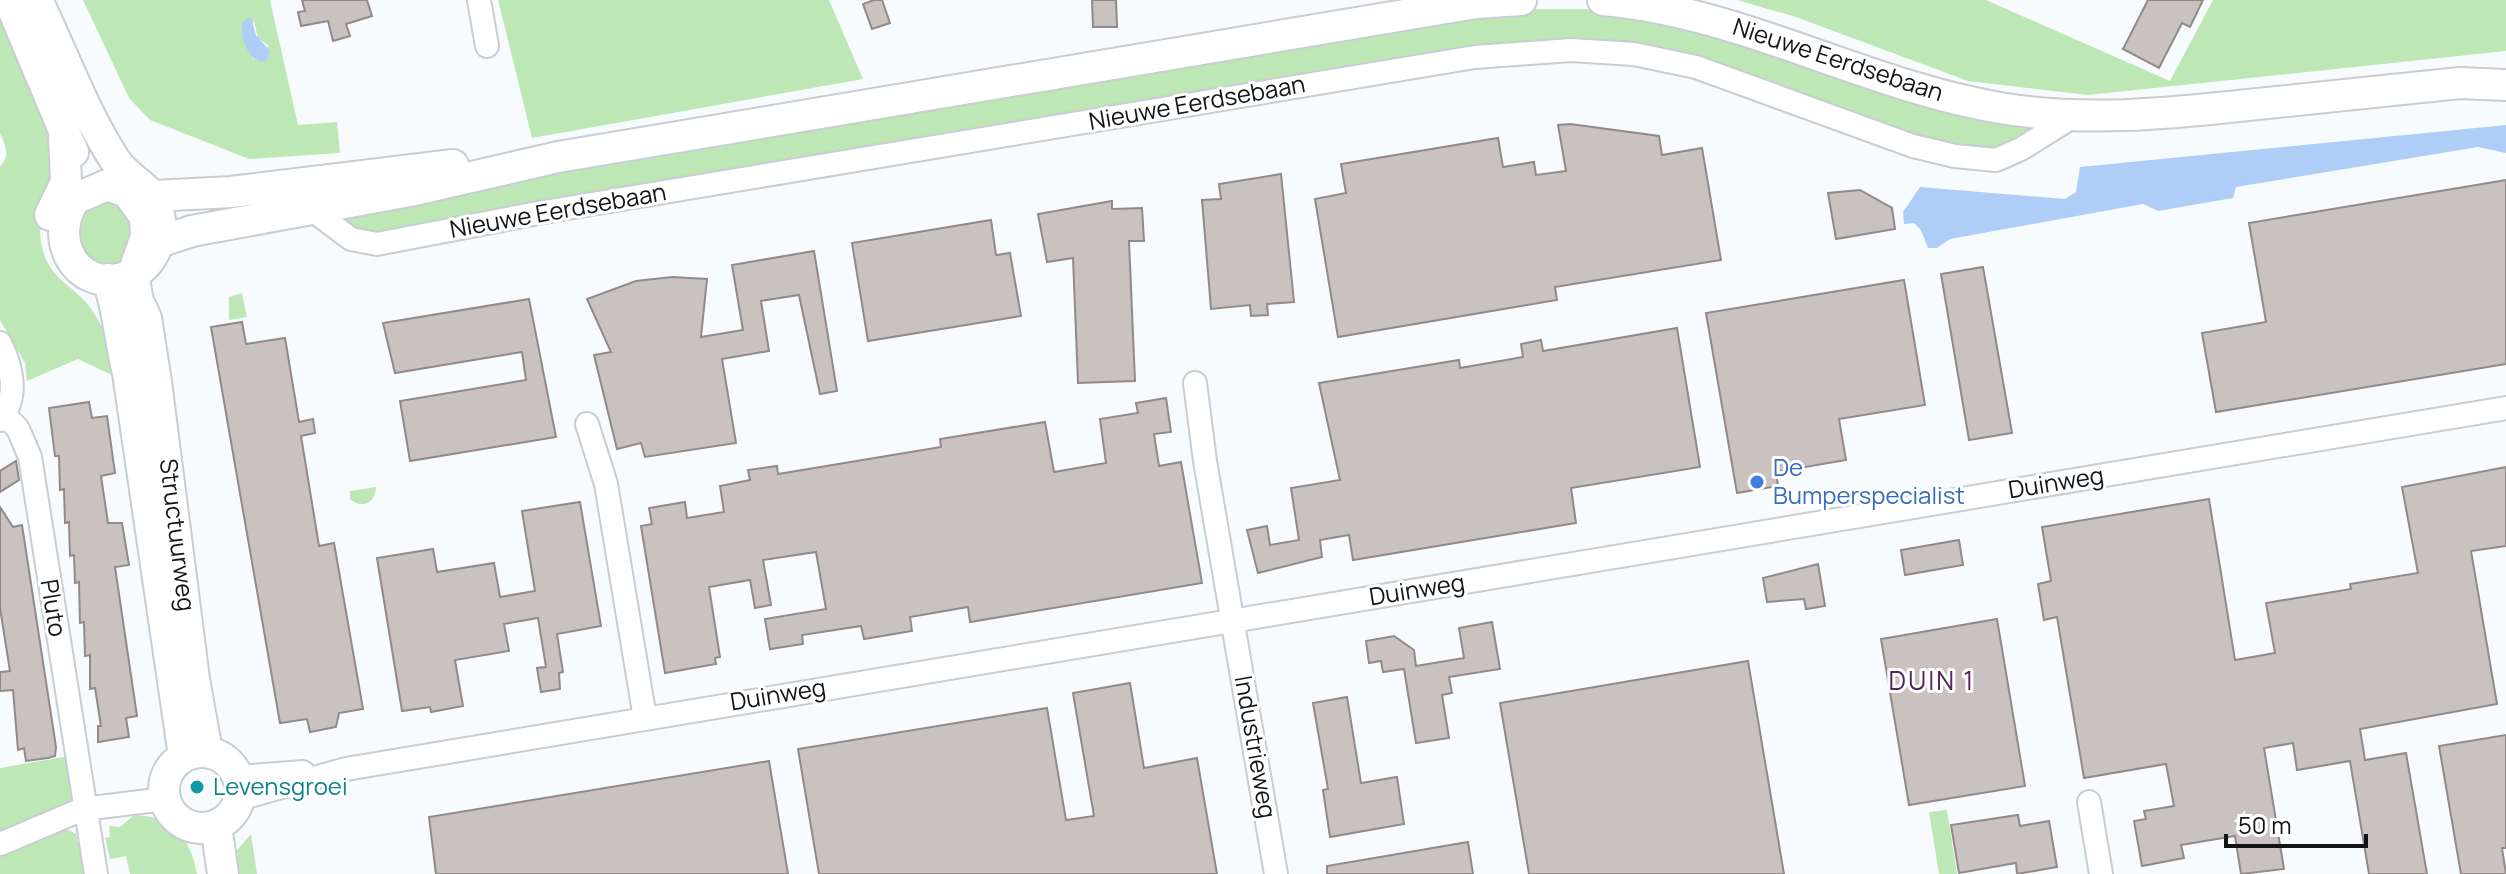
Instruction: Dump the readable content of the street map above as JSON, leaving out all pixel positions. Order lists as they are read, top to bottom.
{
  "streets": {
    "main road": ["Nieuwe Eerdsebaan", "Structuurweg"],
    "street": ["Duinweg", "Pluto", "Industrieweg"]
  },
  "crossings": [
    ["Nieuwe Eerdsebaan", "Structuurweg"],
    ["Duinweg", "Structuurweg"],
    ["Duinweg", "Industrieweg"]
  ],
  "districts": ["DUIN 1"],
  "places": ["De Bumperspecialist", "Levensgroei"],
  "scale_bar": "50 m"
}
